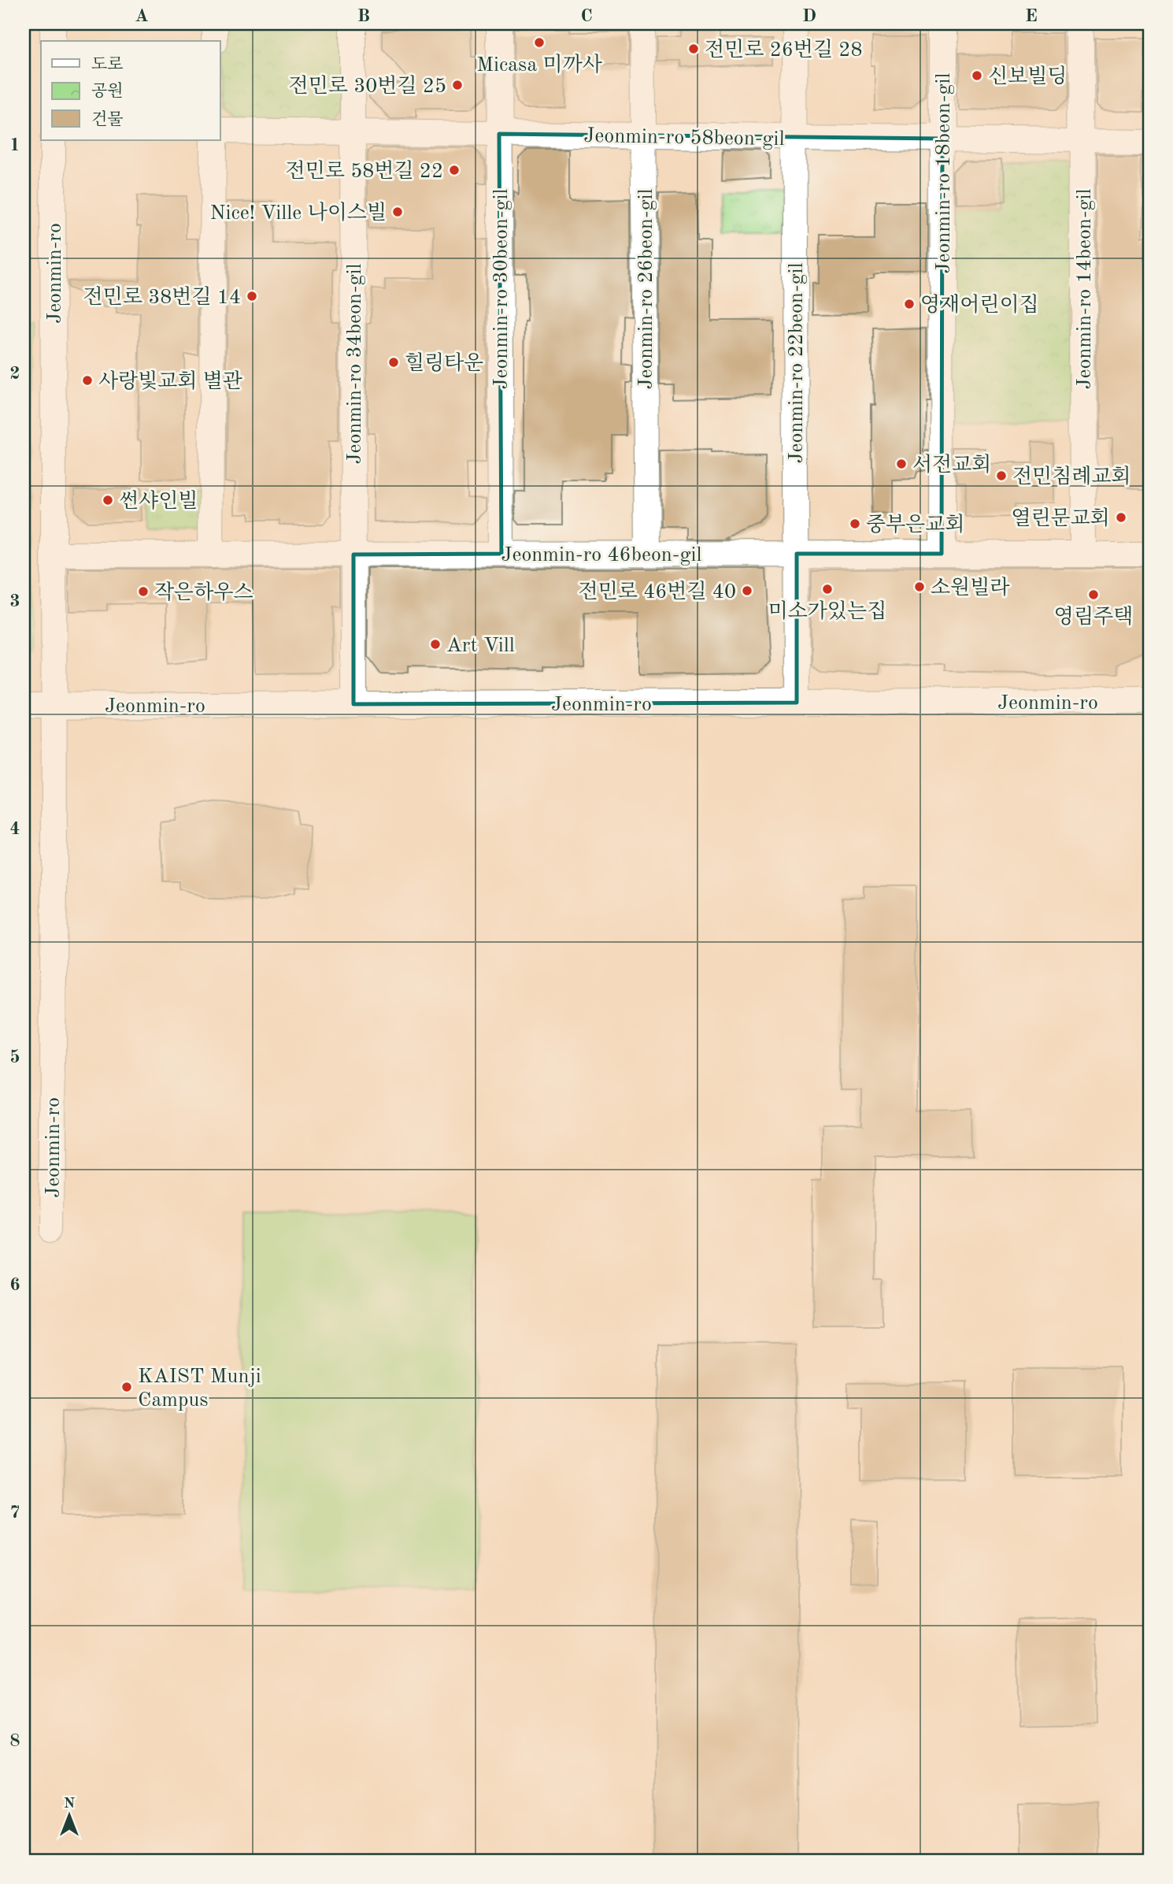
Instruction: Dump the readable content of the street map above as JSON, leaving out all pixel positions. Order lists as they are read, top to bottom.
{
  "streets": {
    "street": [
      "Jeonmin-ro 58beon-gil",
      "Jeonmin-ro 18beon-gil",
      "Jeonmin-ro",
      "Jeonmin-ro 30beon-gil",
      "Jeonmin-ro 26beon-gil",
      "Jeonmin-ro 14beon-gil",
      "Jeonmin-ro 22beon-gil",
      "Jeonmin-ro 34beon-gil",
      "Jeonmin-ro 46beon-gil"
    ]
  },
  "crossings": [
    ["Jeonmin-ro 58beon-gil", "Jeonmin-ro 18beon-gil"],
    ["Jeonmin-ro 58beon-gil", "Jeonmin-ro 30beon-gil"],
    ["Jeonmin-ro 58beon-gil", "Jeonmin-ro 26beon-gil"],
    ["Jeonmin-ro 58beon-gil", "Jeonmin-ro 14beon-gil"],
    ["Jeonmin-ro 58beon-gil", "Jeonmin-ro 22beon-gil"],
    ["Jeonmin-ro 58beon-gil", "Jeonmin-ro 34beon-gil"],
    ["Jeonmin-ro 18beon-gil", "Jeonmin-ro 46beon-gil"],
    ["Jeonmin-ro", "Jeonmin-ro 22beon-gil"],
    ["Jeonmin-ro", "Jeonmin-ro 34beon-gil"],
    ["Jeonmin-ro", "Jeonmin-ro 46beon-gil"],
    ["Jeonmin-ro 30beon-gil", "Jeonmin-ro 46beon-gil"],
    ["Jeonmin-ro 26beon-gil", "Jeonmin-ro 46beon-gil"],
    ["Jeonmin-ro 14beon-gil", "Jeonmin-ro 46beon-gil"],
    ["Jeonmin-ro 22beon-gil", "Jeonmin-ro 46beon-gil"],
    ["Jeonmin-ro 34beon-gil", "Jeonmin-ro 46beon-gil"]
  ],
  "places": [
    "Micasa 미까사",
    "전민로 26번길 28",
    "신보빌딩",
    "전민로 30번길 25",
    "전민로 58번길 22",
    "Nice! Ville 나이스빌",
    "전민로 38번길 14",
    "영재어린이집",
    "힐링타운",
    "사랑빛교회 별관",
    "서전교회",
    "전민침례교회",
    "썬샤인빌",
    "열린문교회",
    "중부은교회",
    "소원빌라",
    "미소가있는집",
    "전민로 46번길 40",
    "작은하우스",
    "영림주택",
    "Art Vill",
    "KAIST Munji Campus"
  ],
  "legend": ["도로", "공원", "건물"],
  "north": "top",
  "grid": {
    "columns": [
      "A",
      "B",
      "C",
      "D",
      "E"
    ],
    "rows": [
      "1",
      "2",
      "3",
      "4",
      "5",
      "6",
      "7",
      "8"
    ]
  }
}
